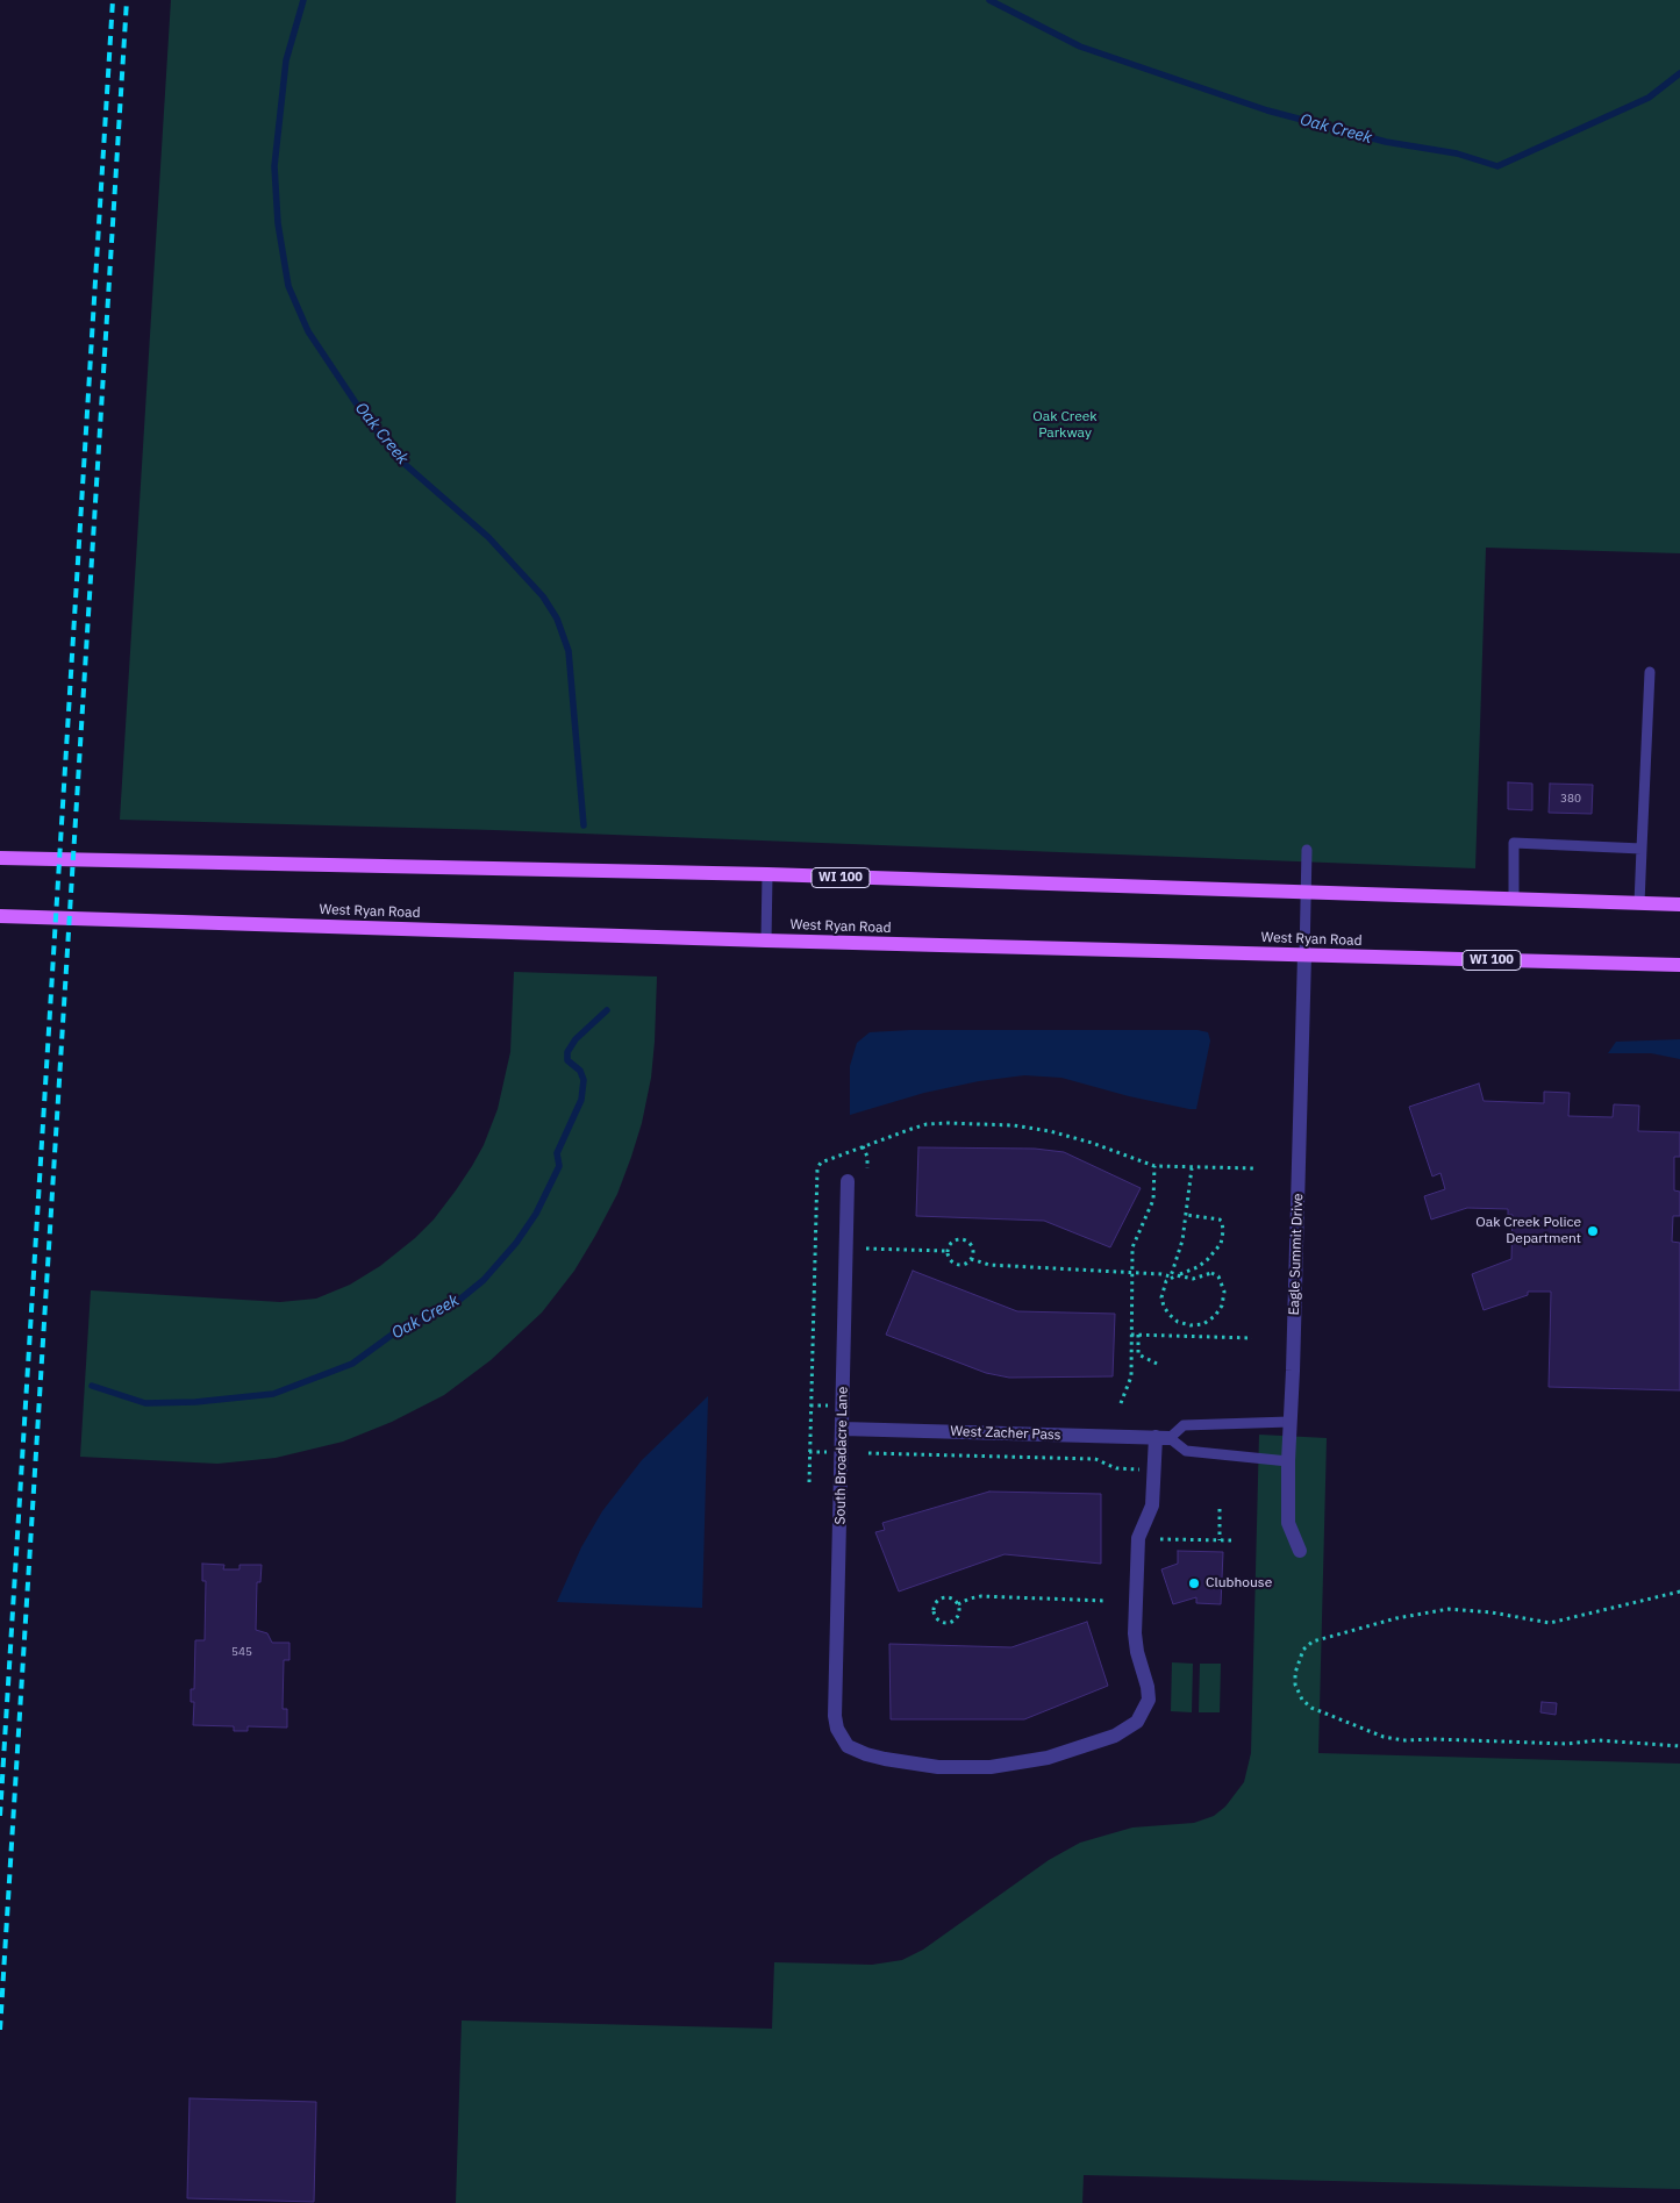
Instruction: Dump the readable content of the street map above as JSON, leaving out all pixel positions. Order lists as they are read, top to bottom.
{
  "streets": {
    "main road": ["WI 100", "West Ryan Road"],
    "street": ["Eagle Summit Drive", "West Zacher Pass", "South Broadacre Lane"]
  },
  "crossings": [
    ["West Ryan Road", "Eagle Summit Drive"],
    ["Eagle Summit Drive", "West Zacher Pass"],
    ["West Zacher Pass", "South Broadacre Lane"]
  ],
  "water": ["Oak Creek"],
  "parks": ["Oak Creek Parkway"],
  "places": ["Oak Creek Police Department", "Clubhouse"],
  "house_numbers": ["380", "545"]
}
